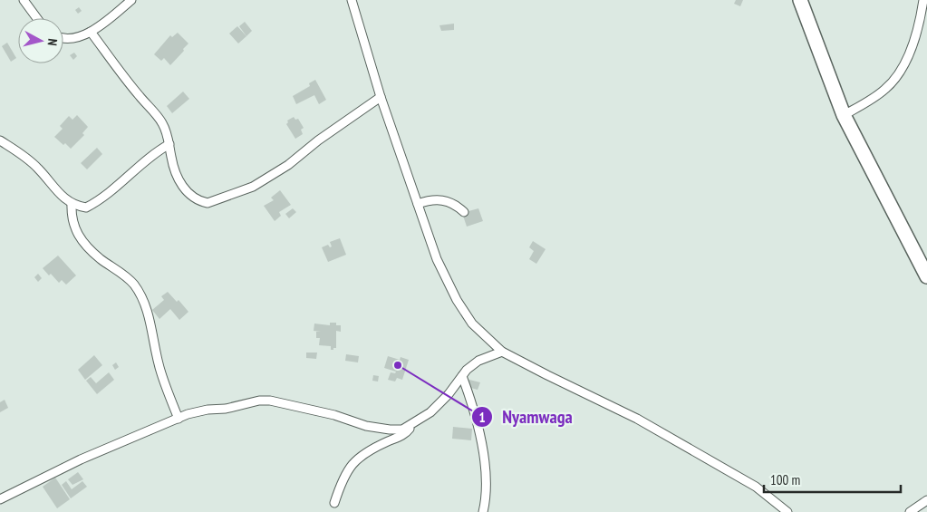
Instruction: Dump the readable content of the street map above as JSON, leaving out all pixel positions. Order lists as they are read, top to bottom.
{
  "places": ["Nyamwaga"],
  "scale_bar": "100 m",
  "north": "right"
}
